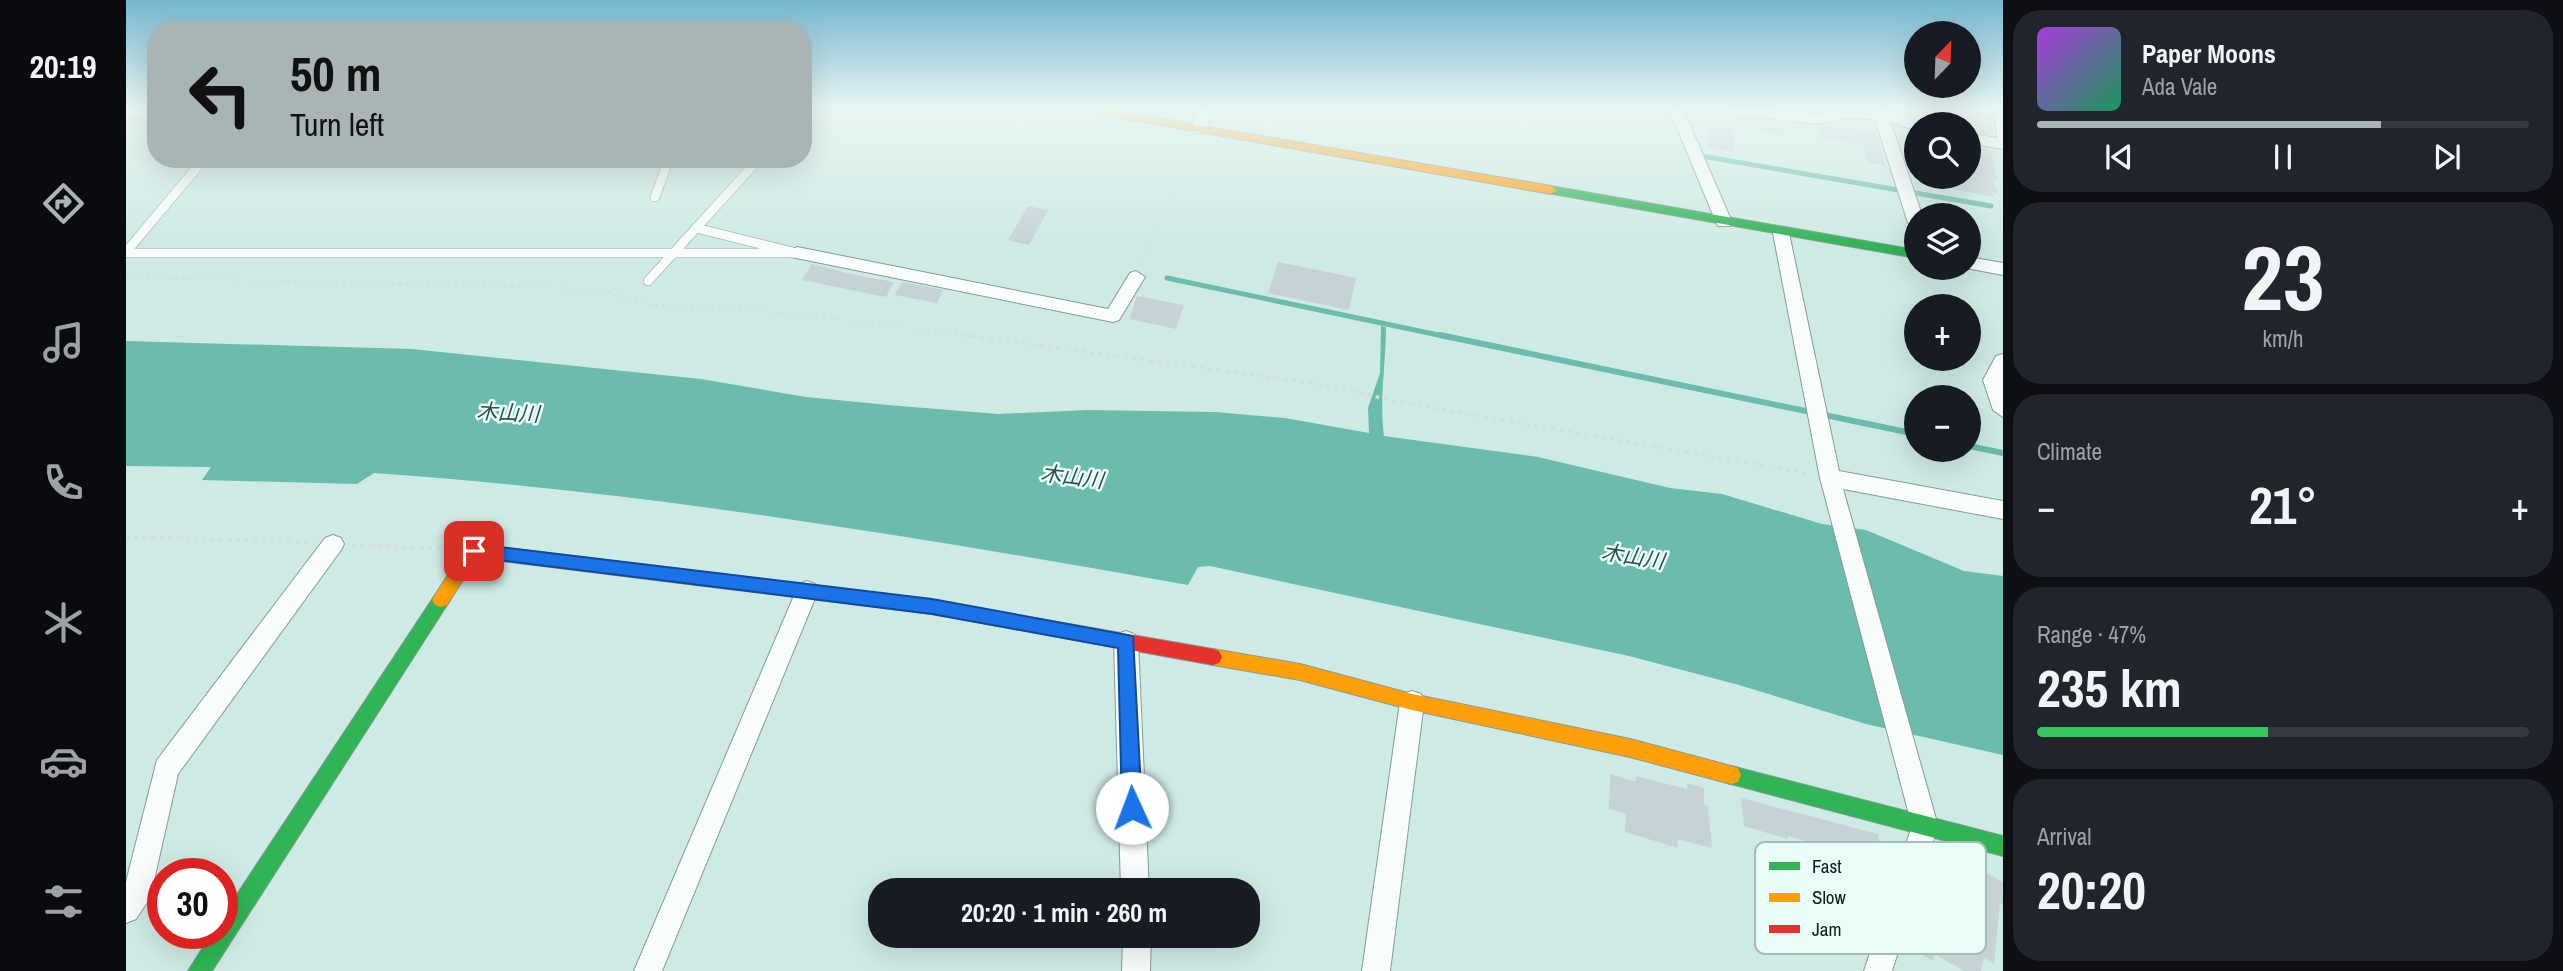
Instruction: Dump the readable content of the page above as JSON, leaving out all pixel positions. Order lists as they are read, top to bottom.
{
  "water": ["木山川"],
  "legend": ["Fast", "Slow", "Jam"],
  "north": "top right",
  "page": {
    "tabs": "20:19",
    "map_buttons": ["+", "−"],
    "turn": ["50 m", "Turn left"],
    "song": ["Paper Moons", "Ada Vale"],
    "tile": [
      ["23", "km/h"],
      "Climate",
      ["Range · 47%", "235 km"],
      ["Arrival", "20:20"]
    ],
    "heat": ["−", "21°", "+"],
    "limit": "30",
    "trip": "20:20 · 1 min · 260 m"
  }
}
